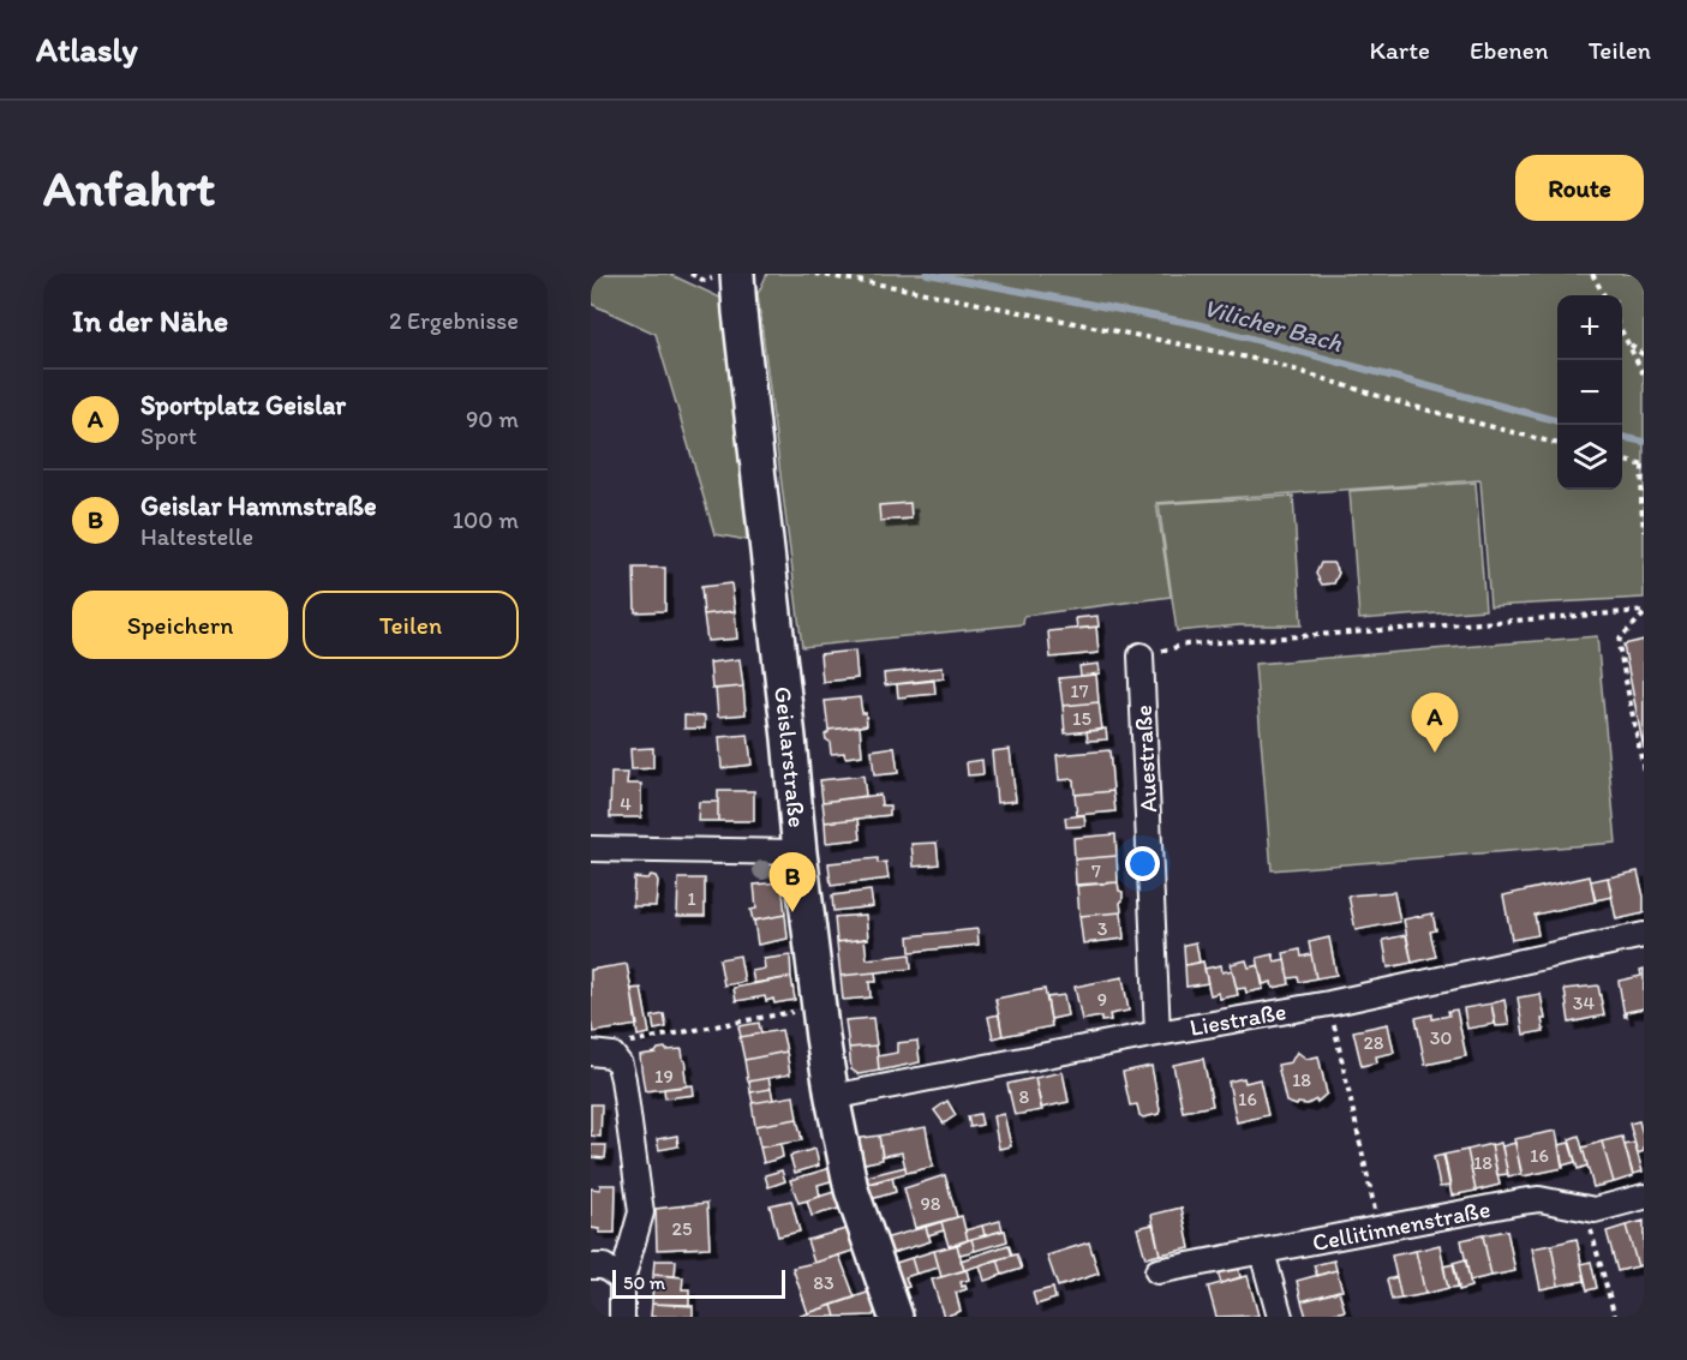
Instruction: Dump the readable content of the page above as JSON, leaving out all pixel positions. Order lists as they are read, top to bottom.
{
  "streets": {
    "street": [
      "Geislarstraße",
      "Auestraße",
      "Liestraße",
      "Cellitinnenstraße"
    ]
  },
  "crossings": [
    ["Geislarstraße", "Liestraße"],
    ["Auestraße", "Liestraße"]
  ],
  "water": ["Vilicher Bach"],
  "house_numbers": [
    "17",
    "15",
    "4",
    "7",
    "1",
    "3",
    "9",
    "34",
    "30",
    "28",
    "19",
    "18",
    "8",
    "16",
    "16",
    "18",
    "98",
    "25",
    "83"
  ],
  "scale_bar": "50 m",
  "page": {
    "header": "Atlasly",
    "nav": ["Karte", "Ebenen", "Teilen"],
    "buttons": [
      "Route",
      ["Speichern", "Teilen"]
    ],
    "title": "Anfahrt",
    "heading": ["In der Nähe", "2 Ergebnisse"],
    "map_buttons": ["+", "−"],
    "list": [
      {
        "mark": "A",
        "name": "Sportplatz Geislar",
        "note": "Sport",
        "value": "90 m"
      },
      {
        "mark": "B",
        "name": "Geislar Hammstraße",
        "note": "Haltestelle",
        "value": "100 m"
      }
    ],
    "pins": ["A", "B"],
    "scale": "50 m"
  }
}
